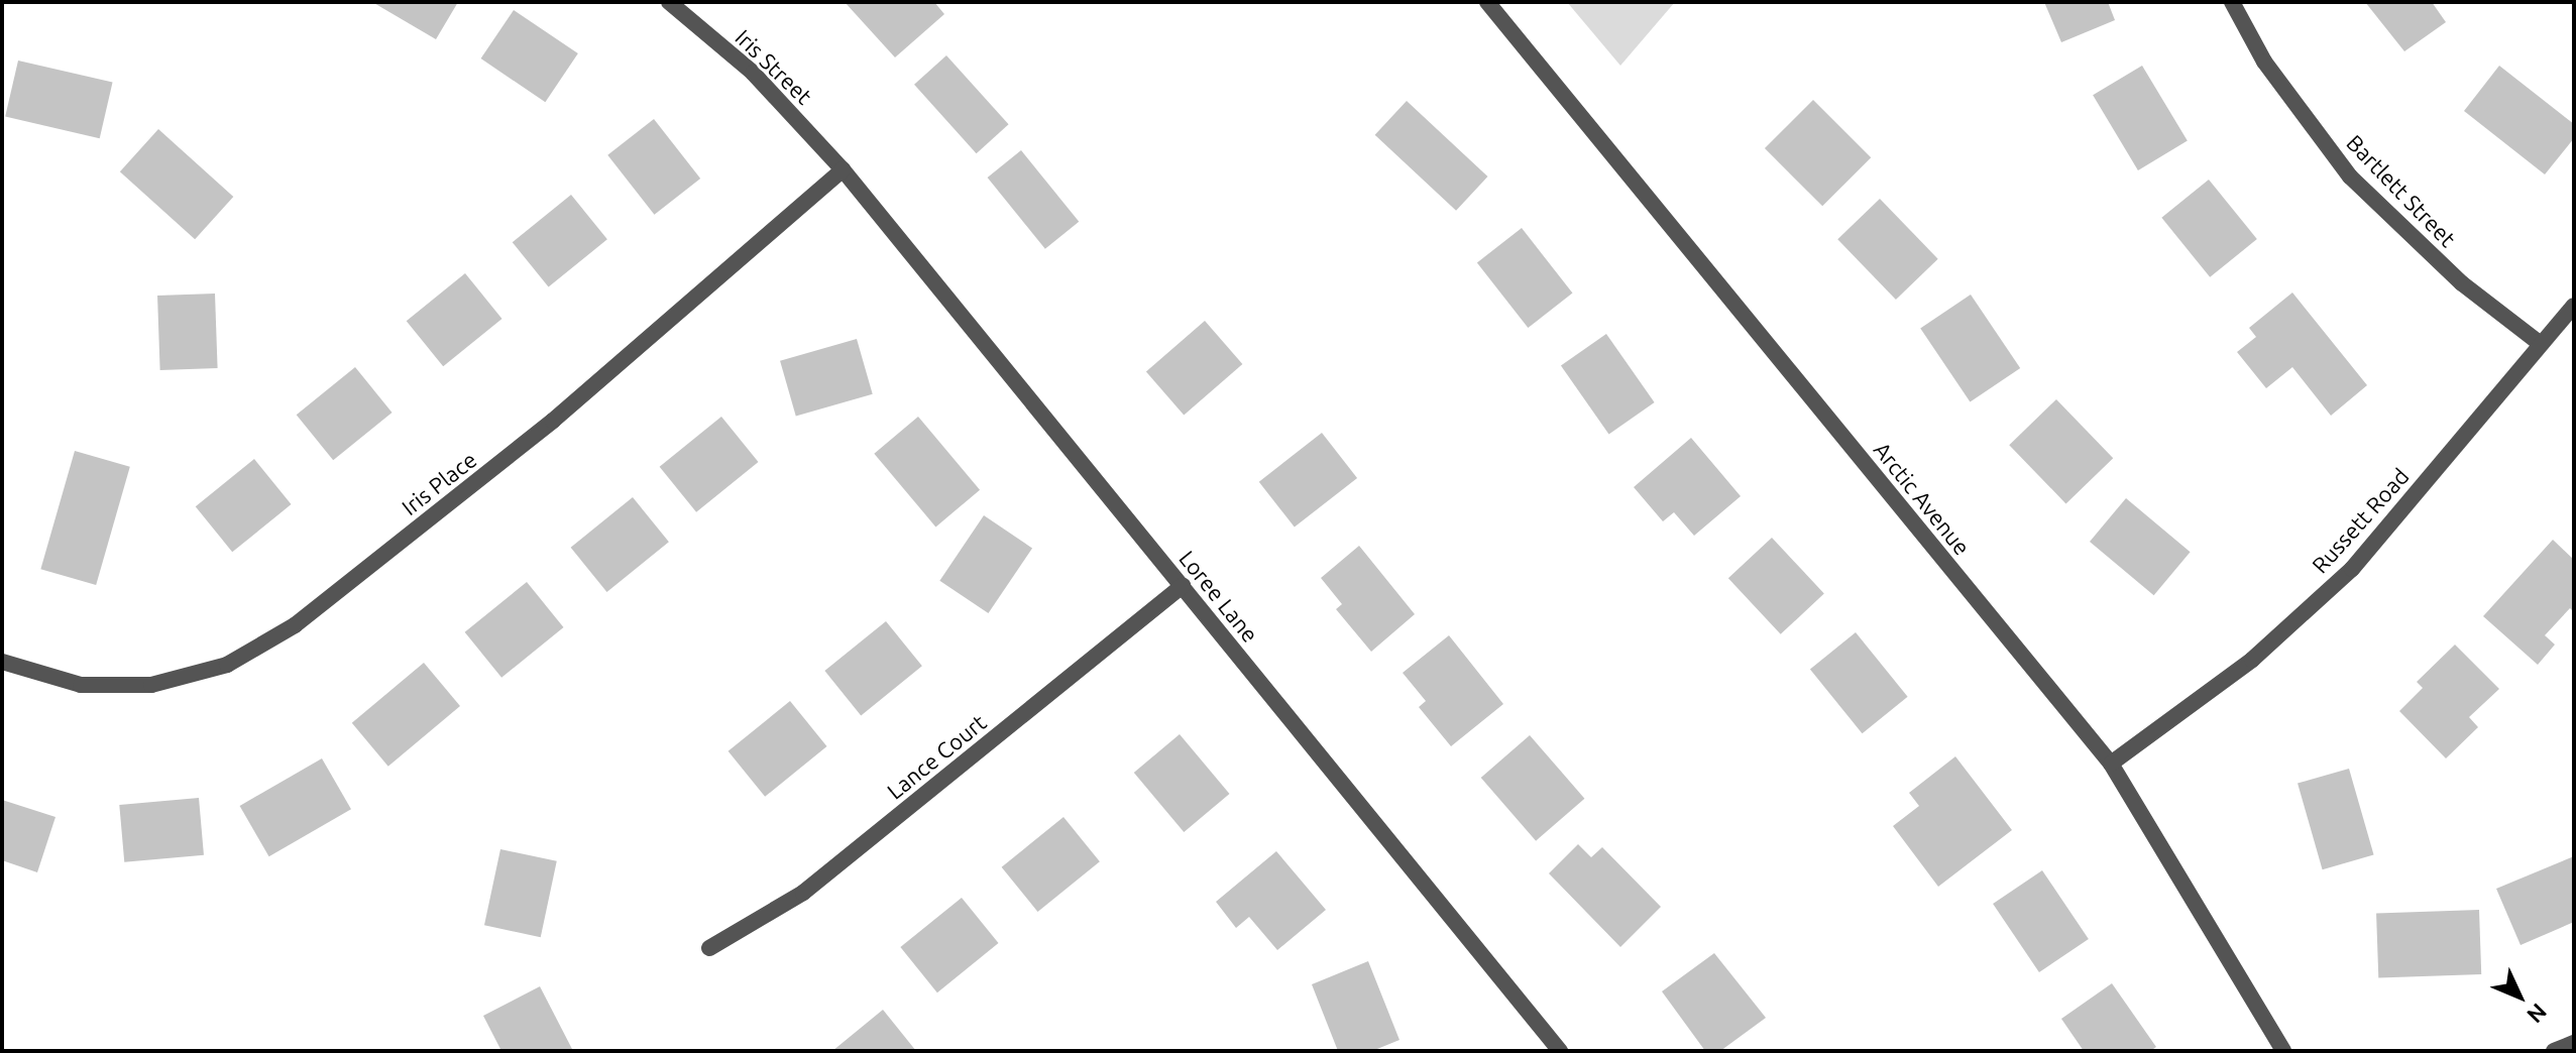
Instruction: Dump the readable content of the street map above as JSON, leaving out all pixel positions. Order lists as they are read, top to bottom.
{
  "streets": {
    "street": [
      "Iris Street",
      "Bartlett Street",
      "Iris Place",
      "Arctic Avenue",
      "Russett Road",
      "Loree Lane",
      "Lance Court"
    ]
  },
  "crossings": [
    ["Iris Street", "Iris Place"],
    ["Iris Street", "Loree Lane"],
    ["Bartlett Street", "Russett Road"],
    ["Iris Place", "Loree Lane"],
    ["Arctic Avenue", "Russett Road"],
    ["Loree Lane", "Lance Court"]
  ],
  "north": "bottom right"
}
